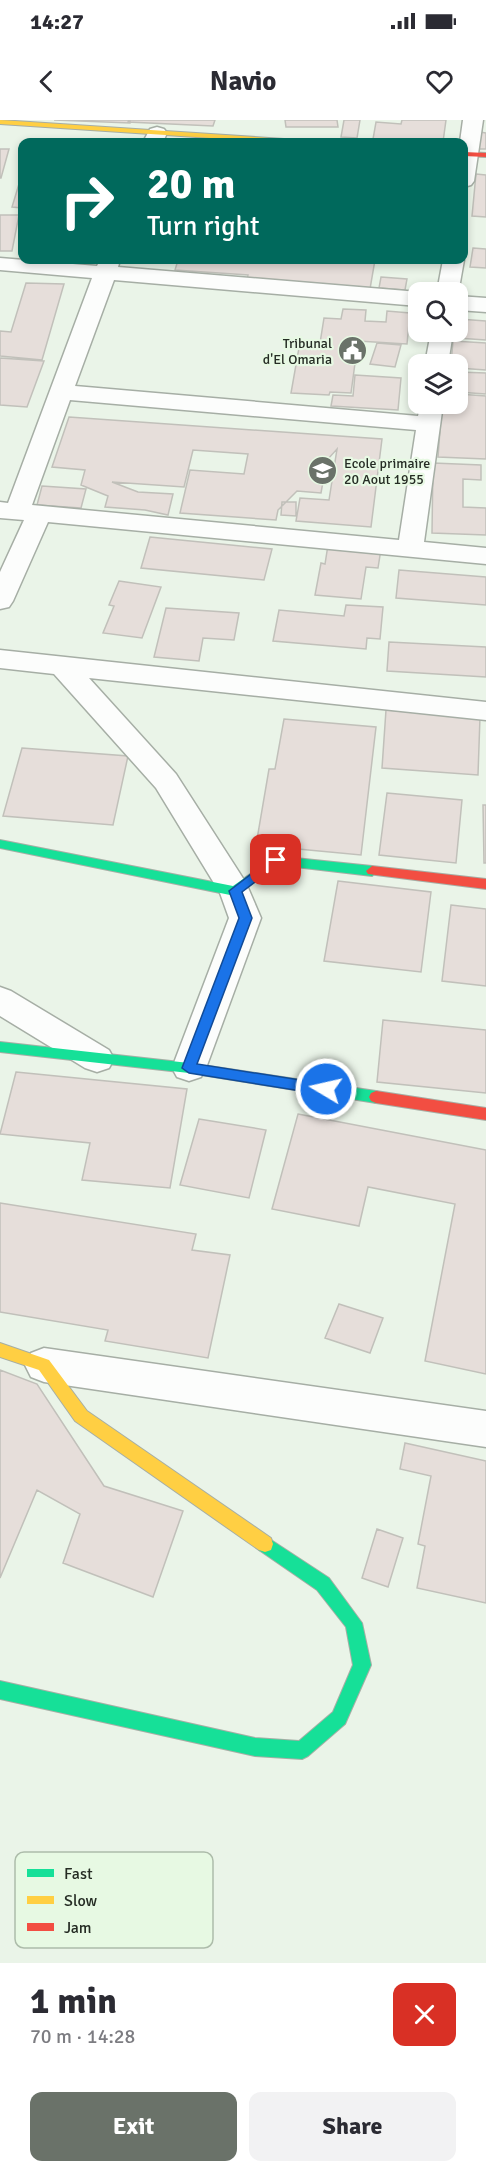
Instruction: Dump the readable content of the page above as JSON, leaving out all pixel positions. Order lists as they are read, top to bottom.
{
  "places": {
    "public building": ["Tribunal d'El Omaria"],
    "school or university": ["Ecole primaire 20 Aout 1955"]
  },
  "legend": ["Fast", "Slow", "Jam"],
  "page": {
    "status": "14:27",
    "header": "Navio",
    "turn": ["20 m", "Turn right"],
    "heading": ["1 min", "70 m · 14:28"],
    "buttons": ["Exit", "Share"]
  }
}
